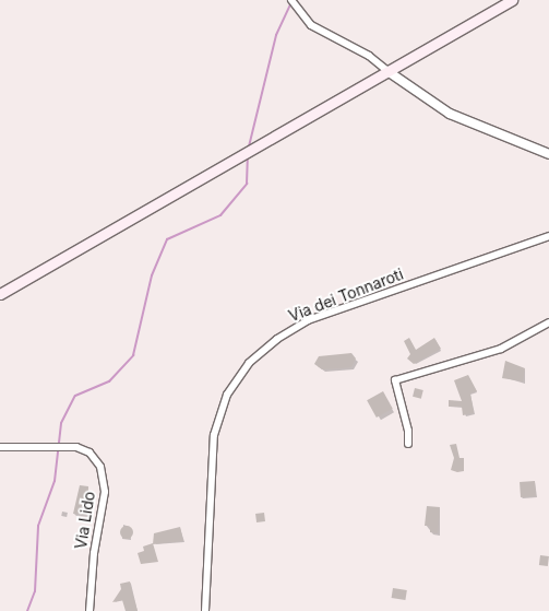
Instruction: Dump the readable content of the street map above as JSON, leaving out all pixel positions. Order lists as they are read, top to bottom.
{
  "streets": {
    "street": ["Via dei Tonnaroti", "Via Lido"]
  }
}
